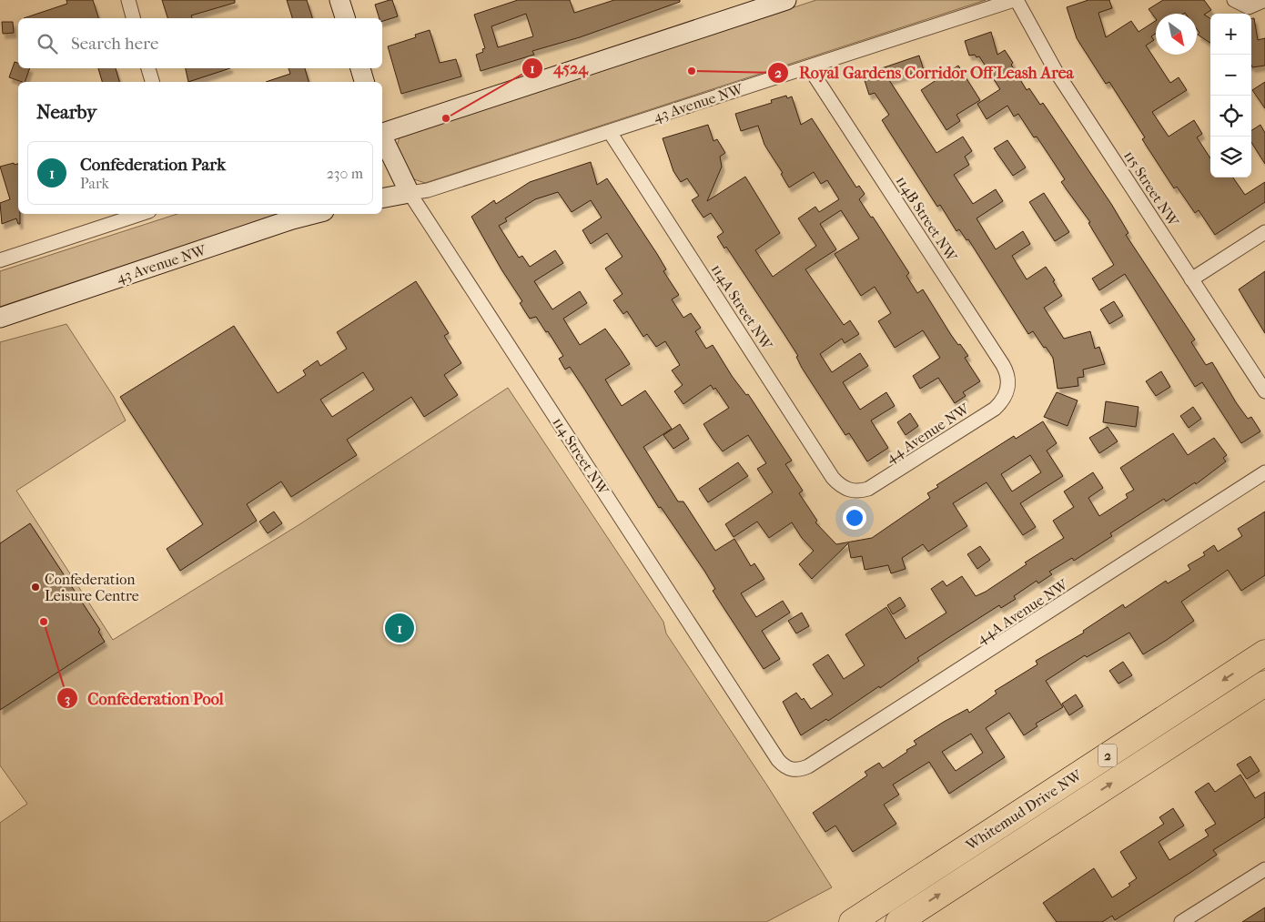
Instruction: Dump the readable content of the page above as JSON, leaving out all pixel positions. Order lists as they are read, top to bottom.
{
  "streets": {
    "highway": ["2", "Whitemud Drive NW"],
    "street": [
      "43 Avenue NW",
      "115 Street NW",
      "114B Street NW",
      "114A Street NW",
      "44 Avenue NW",
      "114 Street NW",
      "44A Avenue NW"
    ]
  },
  "crossings": [
    ["43 Avenue NW", "115 Street NW"],
    ["43 Avenue NW", "114B Street NW"],
    ["43 Avenue NW", "114A Street NW"],
    ["43 Avenue NW", "114 Street NW"],
    ["114B Street NW", "44 Avenue NW"],
    ["114A Street NW", "44 Avenue NW"],
    ["114 Street NW", "44A Avenue NW"]
  ],
  "places": [
    "Royal Gardens Corridor Off Leash Area",
    "4524",
    "Confederation Leisure Centre",
    "Confederation Pool"
  ],
  "north": "bottom right",
  "page": {
    "map_buttons": ["+", "−"],
    "search": "Search here",
    "heading": "Nearby",
    "list": [
      {
        "mark": "1",
        "name": "Confederation Park",
        "note": "Park",
        "value": "230 m"
      }
    ],
    "pins": "1"
  }
}
